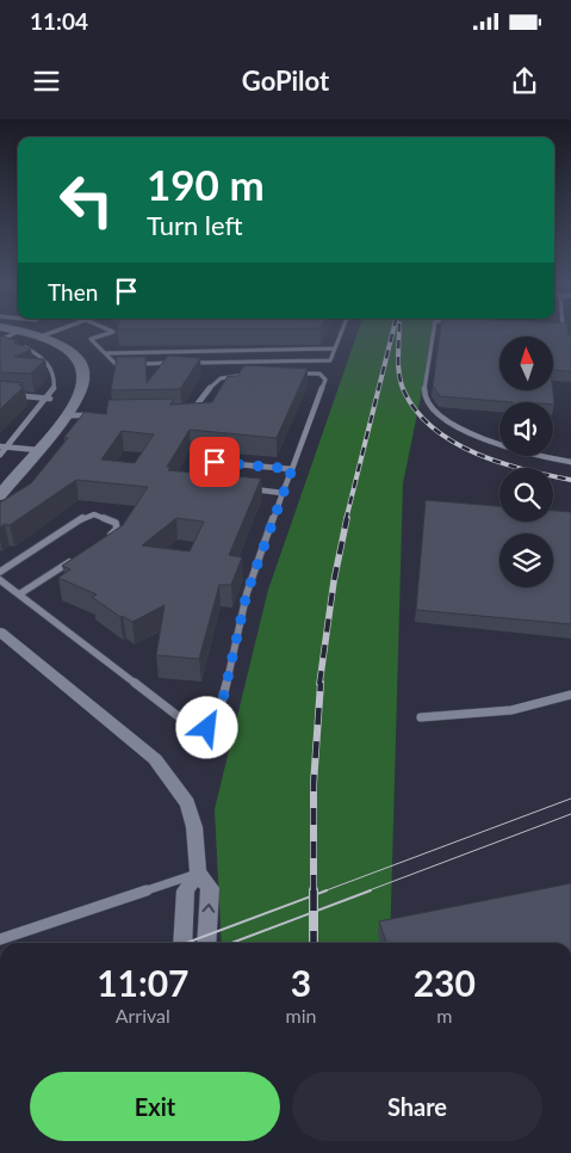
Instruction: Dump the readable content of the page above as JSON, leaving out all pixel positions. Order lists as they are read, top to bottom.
{
  "north": "top",
  "page": {
    "status": "11:04",
    "header": "GoPilot",
    "turn": ["190 m", "Turn left"],
    "then": "Then",
    "eta": [
      "11:07",
      "Arrival",
      "3",
      "min",
      "230",
      "m"
    ],
    "buttons": ["Exit", "Share"]
  }
}
